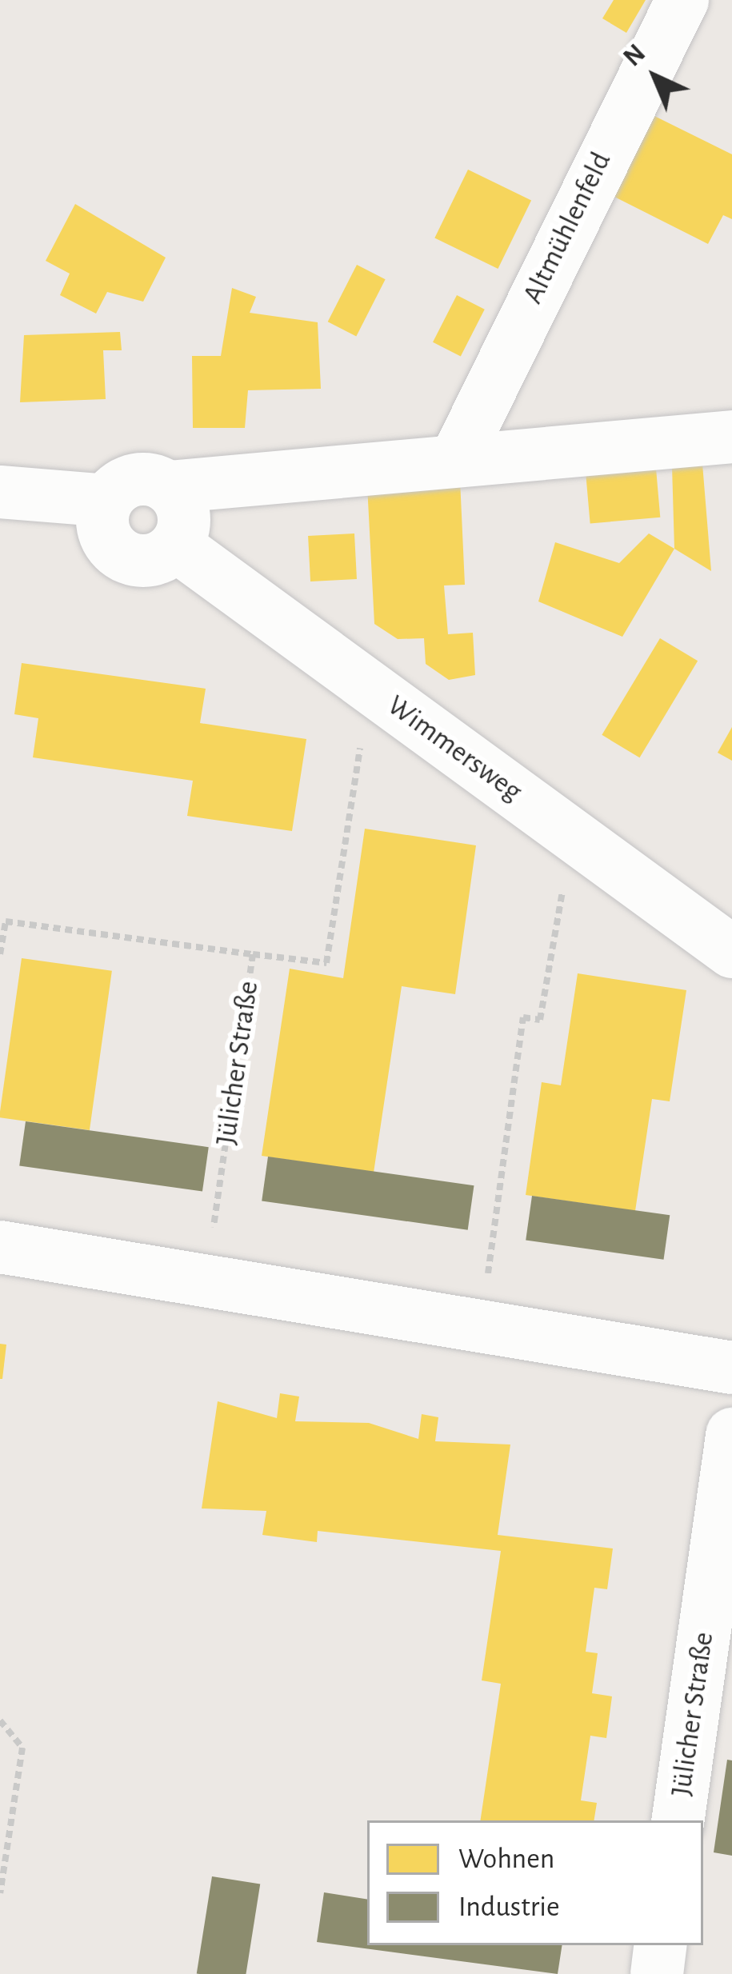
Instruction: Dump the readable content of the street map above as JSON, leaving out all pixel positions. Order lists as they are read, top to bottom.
{
  "streets": {
    "street": ["Altmühlenfeld", "Wimmersweg", "Jülicher Straße"]
  },
  "legend": ["Wohnen", "Industrie"],
  "north": "top left"
}
